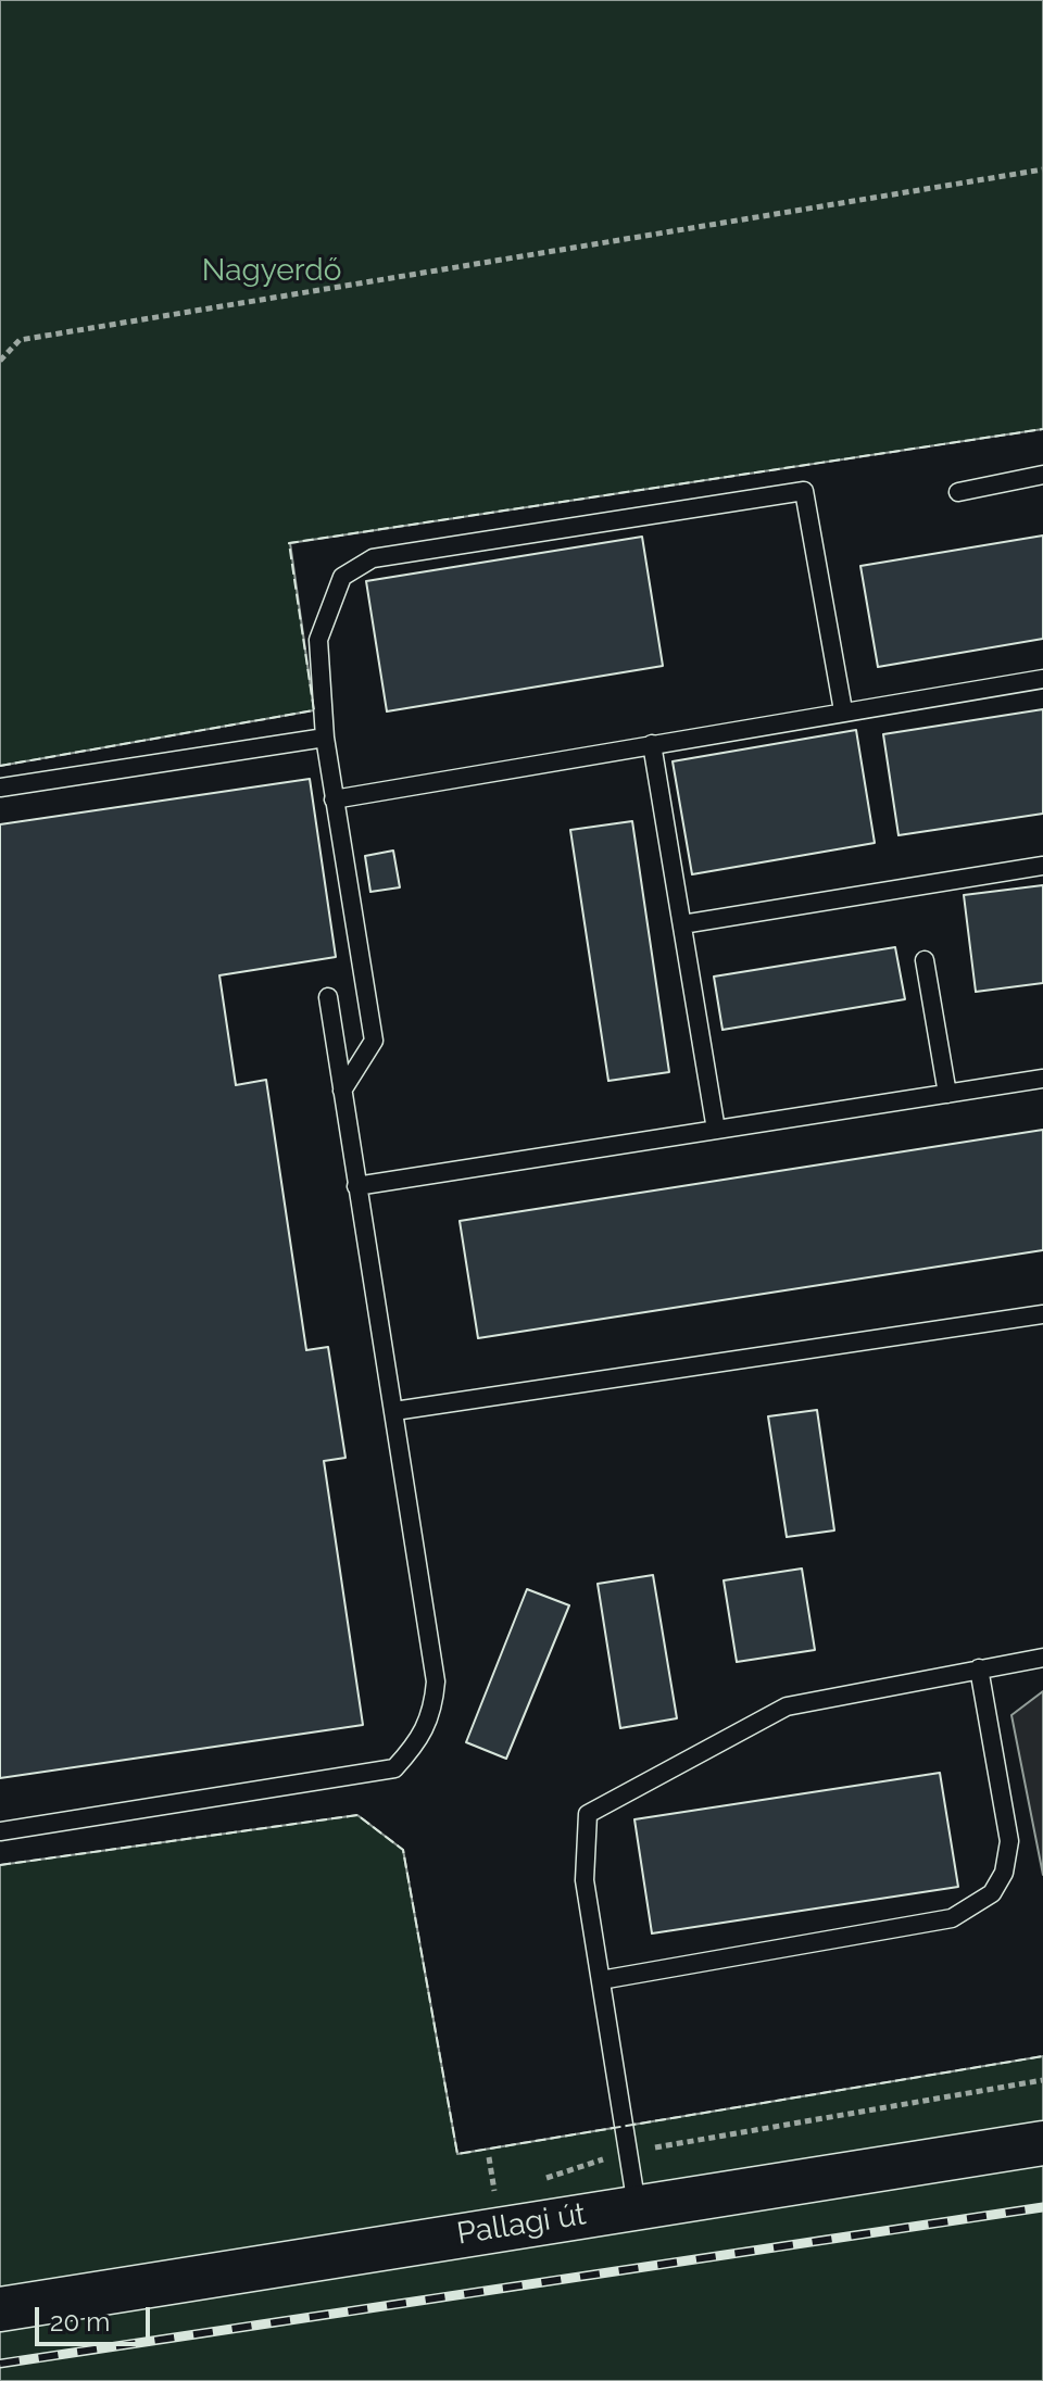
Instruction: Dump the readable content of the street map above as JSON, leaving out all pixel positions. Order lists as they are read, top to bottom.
{
  "streets": {
    "street": ["Pallagi út"]
  },
  "parks": ["Nagyerdő"],
  "scale_bar": "20 m"
}
